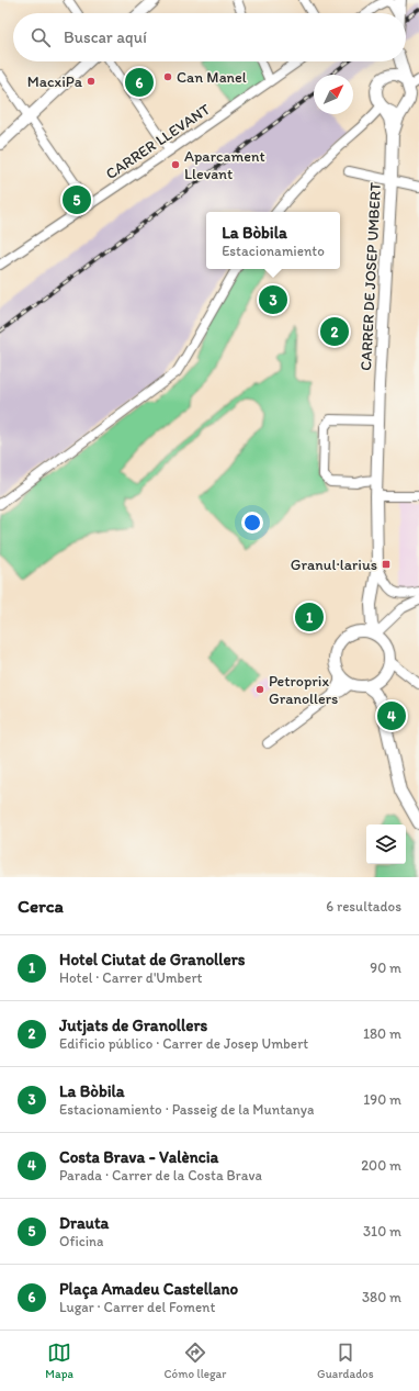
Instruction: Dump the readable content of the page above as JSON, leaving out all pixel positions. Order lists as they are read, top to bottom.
{
  "streets": {
    "street": ["CARRER LLEVANT", "CARRER DE JOSEP UMBERT"]
  },
  "places": {
    "other": [
      "Can Manel",
      "MacxiPa",
      "Aparcament Llevant",
      "Petroprix Granollers"
    ],
    "transit": ["Granul·larius"]
  },
  "north": "top right",
  "page": {
    "search": "Buscar aquí",
    "pins": [
      "6",
      "5",
      "3",
      "2",
      "1",
      "4"
    ],
    "popup": ["La Bòbila", "Estacionamiento"],
    "heading": ["Cerca", "6 resultados"],
    "list": [
      {
        "mark": "1",
        "name": "Hotel Ciutat de Granollers",
        "note": "Hotel · Carrer d'Umbert",
        "value": "90 m"
      },
      {
        "mark": "2",
        "name": "Jutjats de Granollers",
        "note": "Edificio público · Carrer de Josep Umbert",
        "value": "180 m"
      },
      {
        "mark": "3",
        "name": "La Bòbila",
        "note": "Estacionamiento · Passeig de la Muntanya",
        "value": "190 m"
      },
      {
        "mark": "4",
        "name": "Costa Brava - València",
        "note": "Parada · Carrer de la Costa Brava",
        "value": "200 m"
      },
      {
        "mark": "5",
        "name": "Drauta",
        "note": "Oficina",
        "value": "310 m"
      },
      {
        "mark": "6",
        "name": "Plaça Amadeu Castellano",
        "note": "Lugar · Carrer del Foment",
        "value": "380 m"
      }
    ],
    "nav": ["Mapa", "Cómo llegar", "Guardados"]
  }
}
